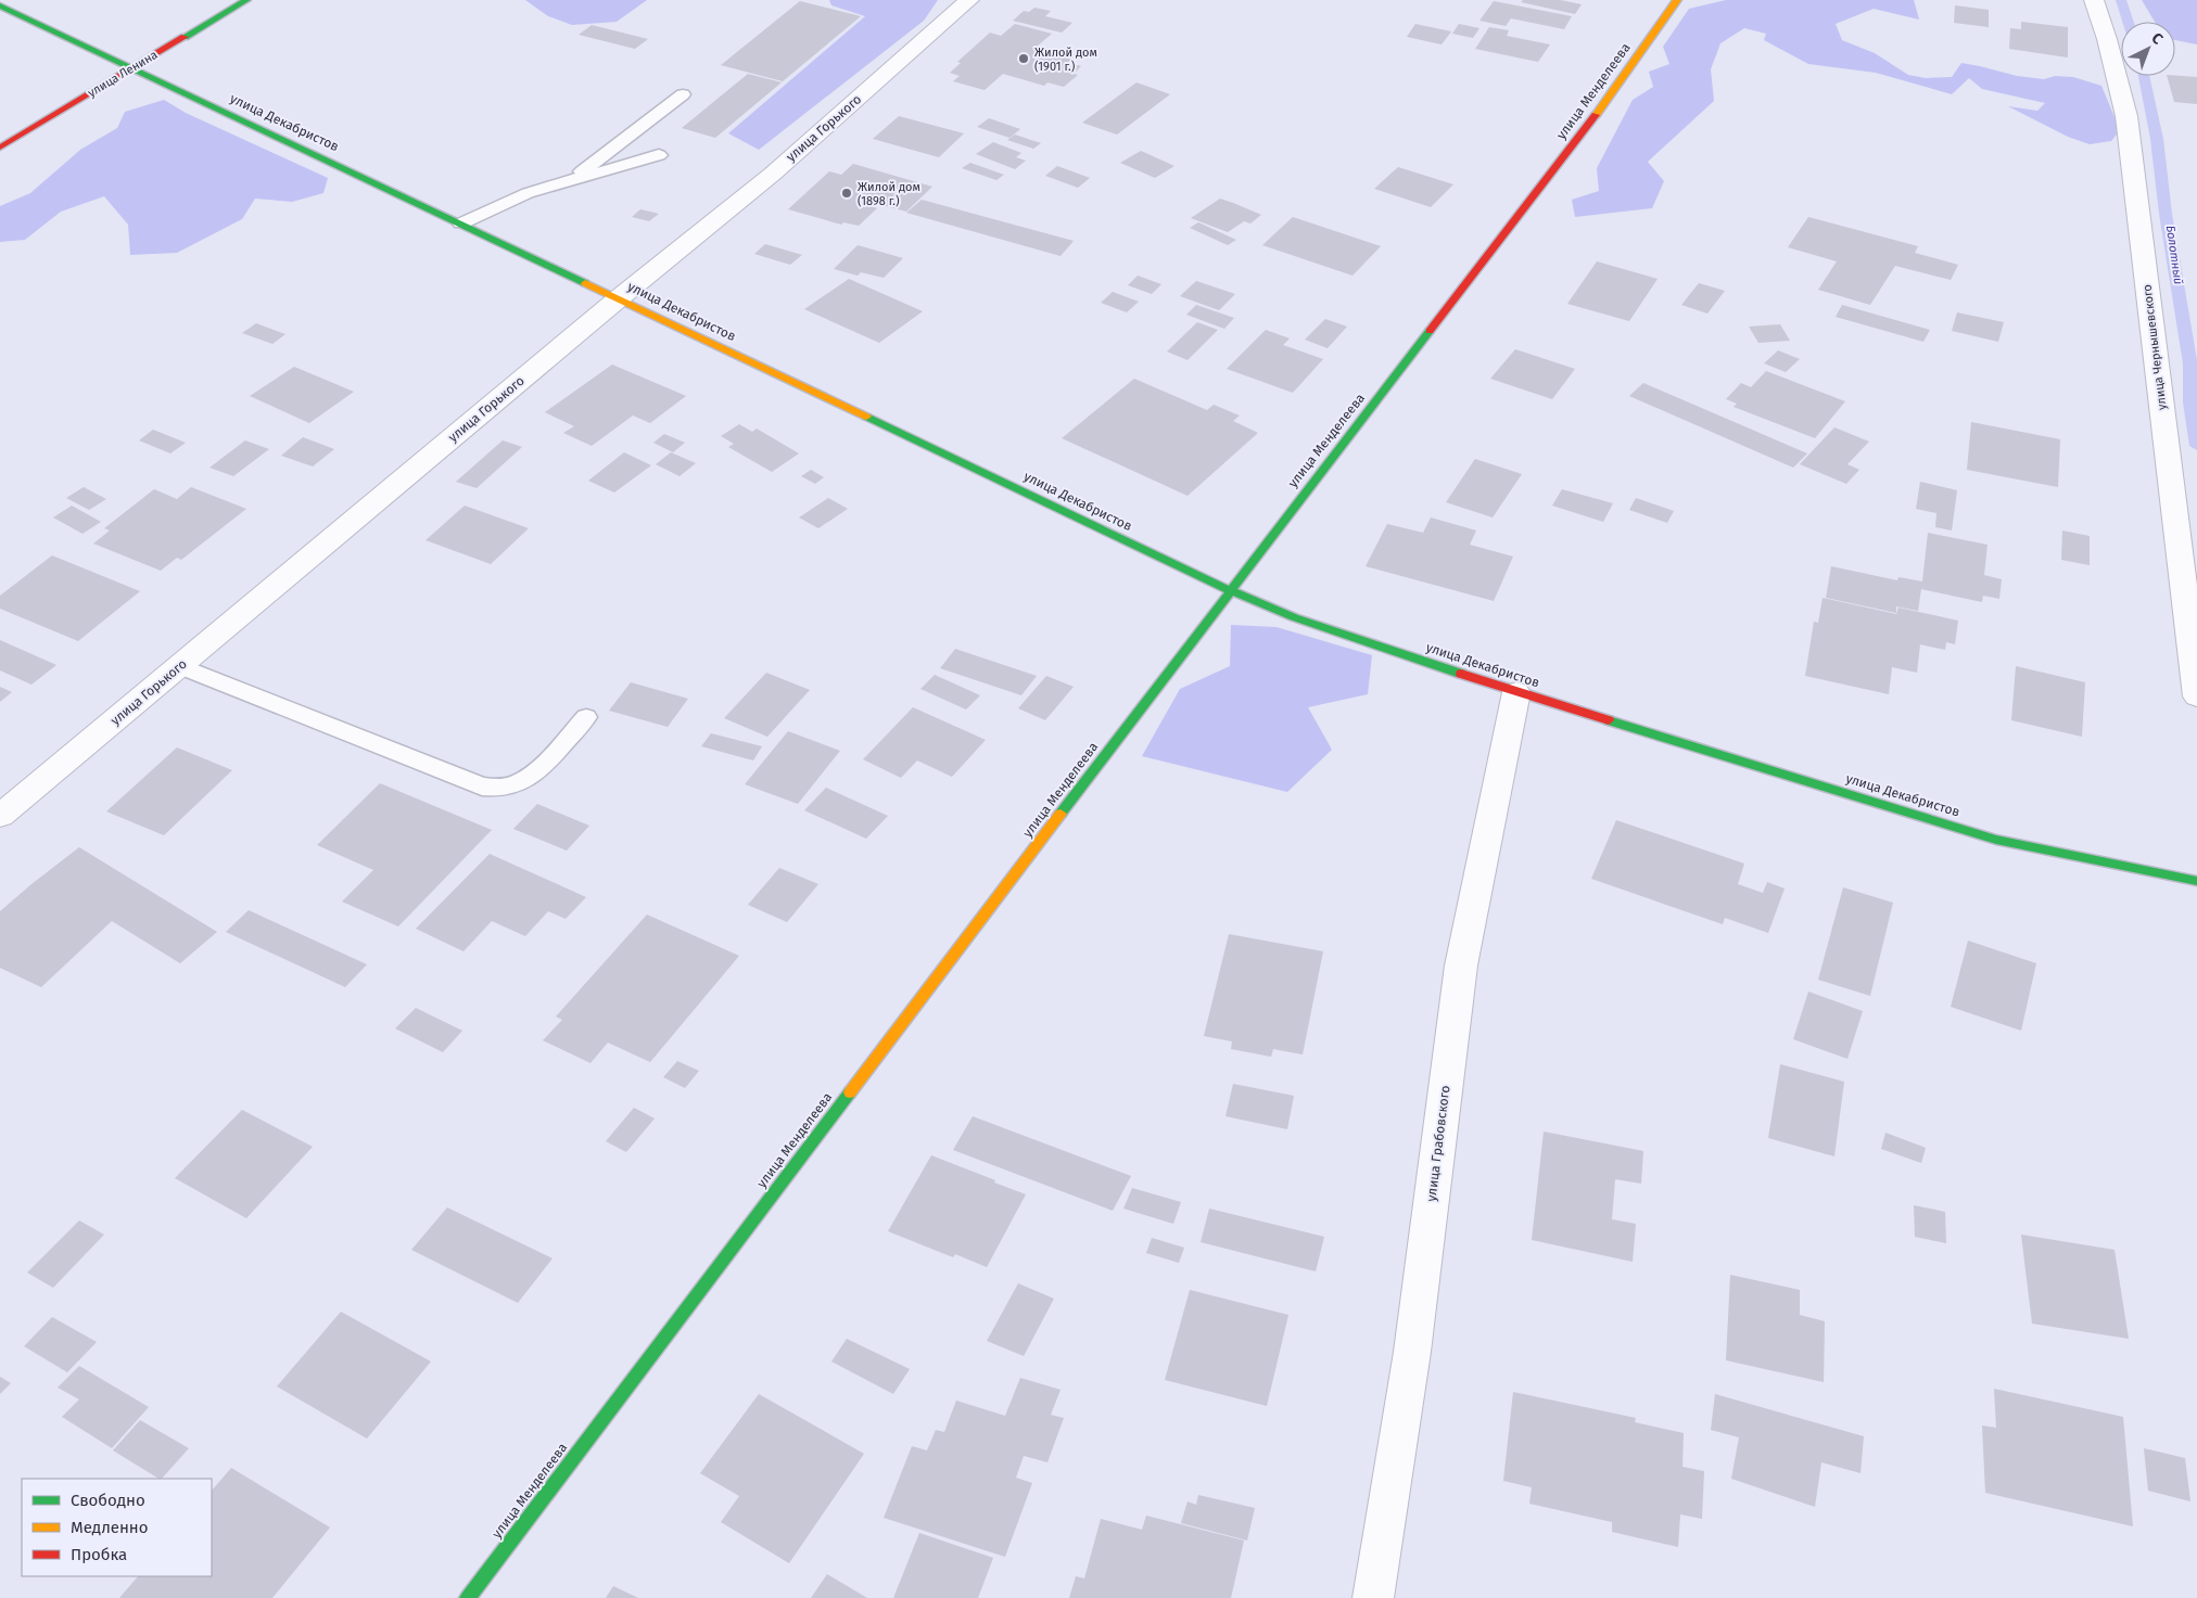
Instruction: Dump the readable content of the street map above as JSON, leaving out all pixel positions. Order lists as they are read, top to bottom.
{
  "streets": {
    "street": [
      "улица Ленина",
      "улица Менделеева",
      "улица Декабристов",
      "улица Горького",
      "улица Чернышевского",
      "улица Грабовского"
    ]
  },
  "crossings": [
    ["улица Ленина", "улица Декабристов"],
    ["улица Менделеева", "улица Декабристов"],
    ["улица Декабристов", "улица Горького"],
    ["улица Декабристов", "улица Грабовского"]
  ],
  "water": ["Болотный"],
  "places": ["Жилой дом (1901 г.)", "Жилой дом (1898 г.)"],
  "legend": ["Свободно", "Медленно", "Пробка"],
  "north": "top right"
}
